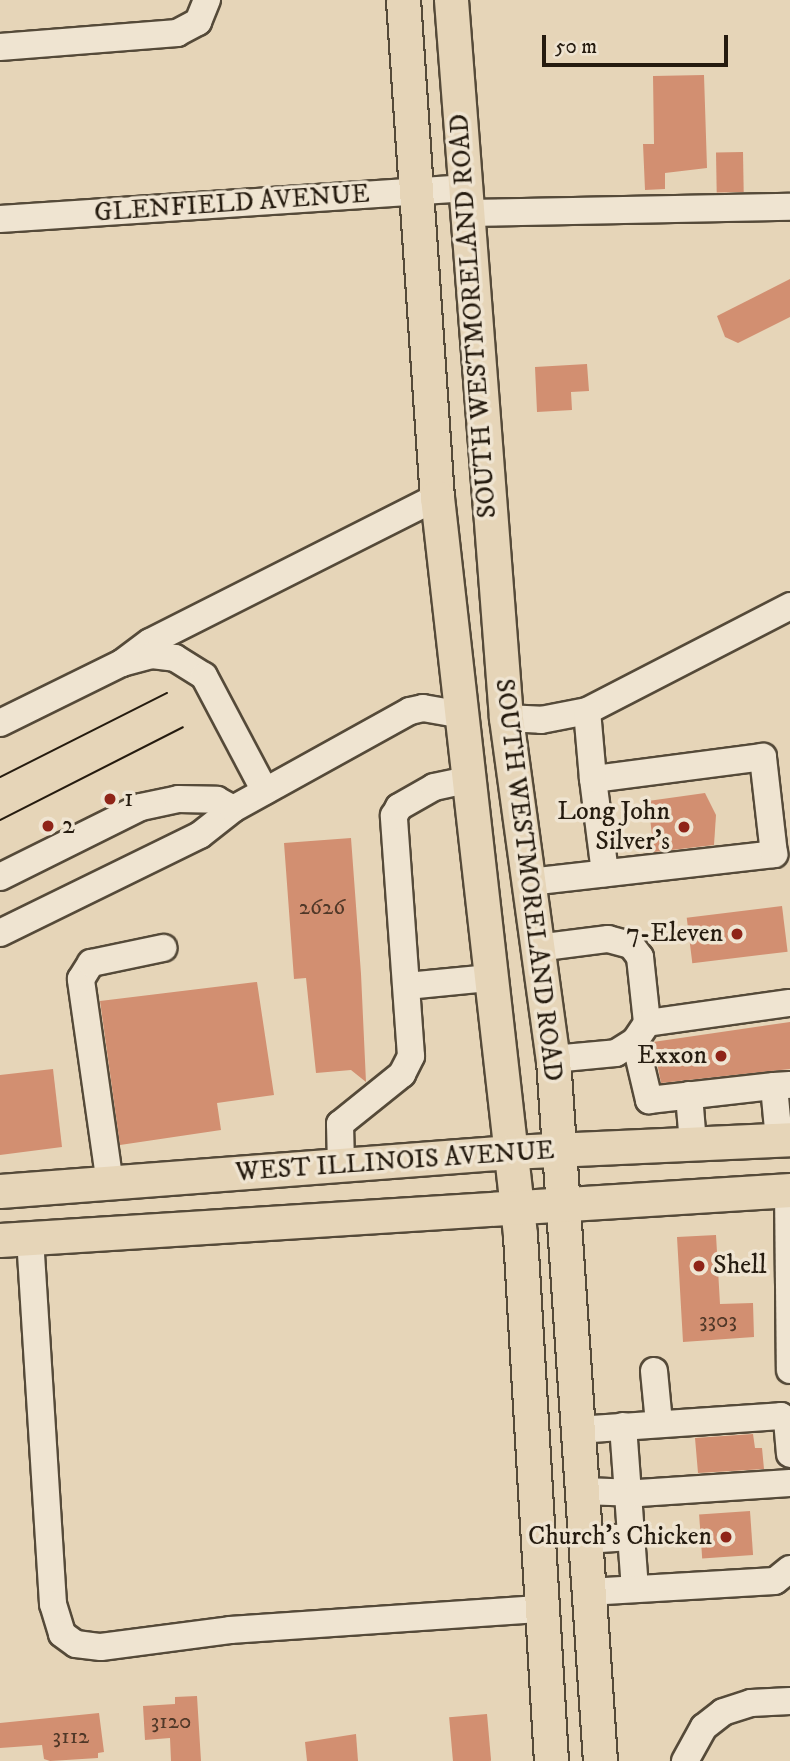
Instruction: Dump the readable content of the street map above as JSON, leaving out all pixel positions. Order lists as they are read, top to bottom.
{
  "streets": {
    "main road": ["SOUTH WESTMORELAND ROAD", "WEST ILLINOIS AVENUE"],
    "street": ["GLENFIELD AVENUE"]
  },
  "crossings": [
    ["GLENFIELD AVENUE", "SOUTH WESTMORELAND ROAD"],
    ["SOUTH WESTMORELAND ROAD", "WEST ILLINOIS AVENUE"]
  ],
  "places": [
    "1",
    "2",
    "Long John Silver's",
    "7-Eleven",
    "Exxon",
    "Shell",
    "Church's Chicken"
  ],
  "house_numbers": [
    "2626",
    "3303",
    "3120",
    "3112"
  ],
  "scale_bar": "50 m"
}
